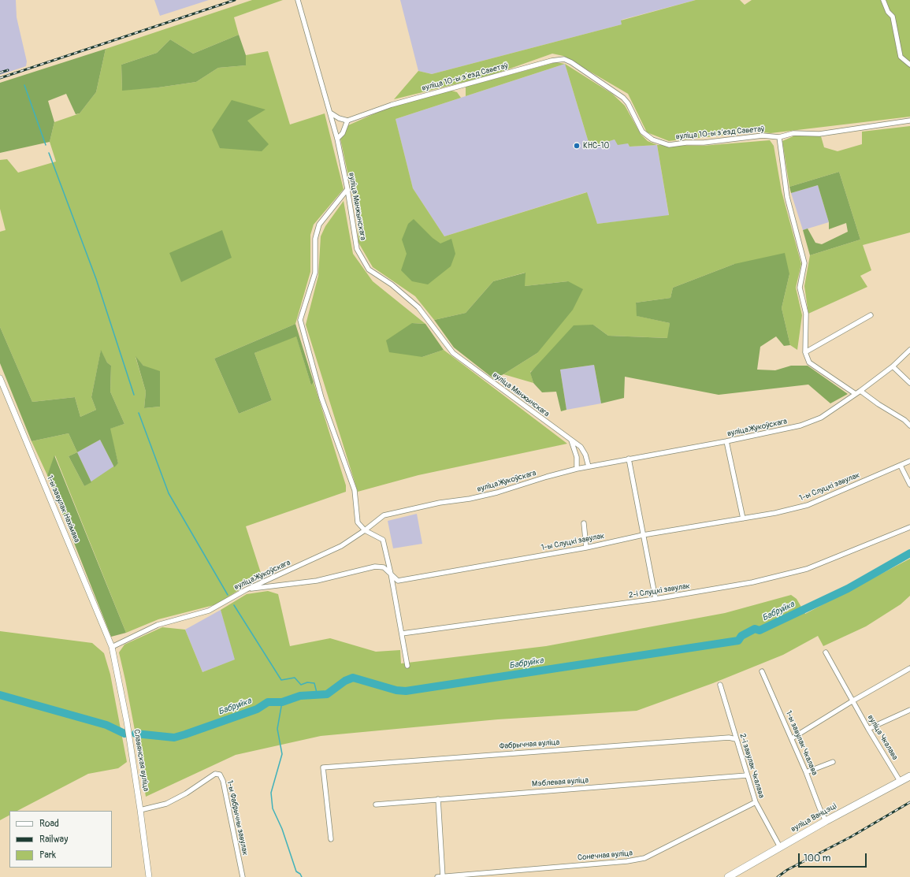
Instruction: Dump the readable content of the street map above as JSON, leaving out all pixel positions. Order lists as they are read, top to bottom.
{
  "streets": {
    "main road": ["вуліца Ванцэці"],
    "street": [
      "вуліца 10-ы зʼезд Саветаў",
      "вуліца Мянжынскага",
      "вуліца Жукоўскага",
      "1-ы Слуцкі завулак",
      "1-ы завулак Нахімава",
      "2-і Слуцкі завулак",
      "вуліца Чкалава",
      "1-ы завулак Чкалава",
      "Фабрычная вуліца",
      "Славянская вуліца",
      "2-і завулак Чкалава",
      "Мэблевая вуліца",
      "1-ы Фабрычны завулак",
      "Сонечная вуліца"
    ]
  },
  "crossings": [
    ["вуліца Мянжынскага", "вуліца Жукоўскага"],
    ["вуліца Жукоўскага", "1-ы Слуцкі завулак"],
    ["вуліца Жукоўскага", "1-ы завулак Нахімава"],
    ["вуліца Жукоўскага", "Славянская вуліца"],
    ["1-ы завулак Нахімава", "Славянская вуліца"],
    ["вуліца Чкалава", "вуліца Ванцэці"],
    ["1-ы завулак Чкалава", "вуліца Ванцэці"],
    ["Фабрычная вуліца", "2-і завулак Чкалава"],
    ["Славянская вуліца", "1-ы Фабрычны завулак"],
    ["2-і завулак Чкалава", "Мэблевая вуліца"],
    ["2-і завулак Чкалава", "вуліца Ванцэці"],
    ["2-і завулак Чкалава", "Сонечная вуліца"]
  ],
  "water": ["Бабруйка"],
  "places": ["КНС-10"],
  "legend": ["Road", "Railway", "Park"],
  "scale_bar": "100 m"
}
